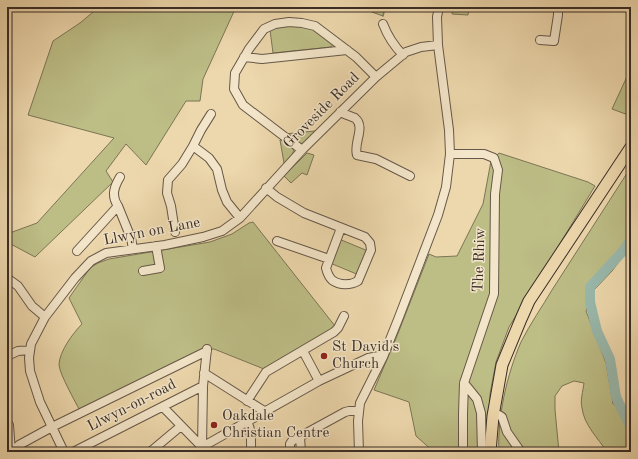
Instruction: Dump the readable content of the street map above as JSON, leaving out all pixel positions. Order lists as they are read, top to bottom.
{
  "streets": {
    "street": [
      "Groveside Road",
      "Llwyn on Lane",
      "The Rhiw",
      "Llwyn-on-road"
    ]
  },
  "crossings": [
    ["Groveside Road", "Llwyn on Lane"]
  ],
  "places": ["St David's Church", "Oakdale Christian Centre"]
}
